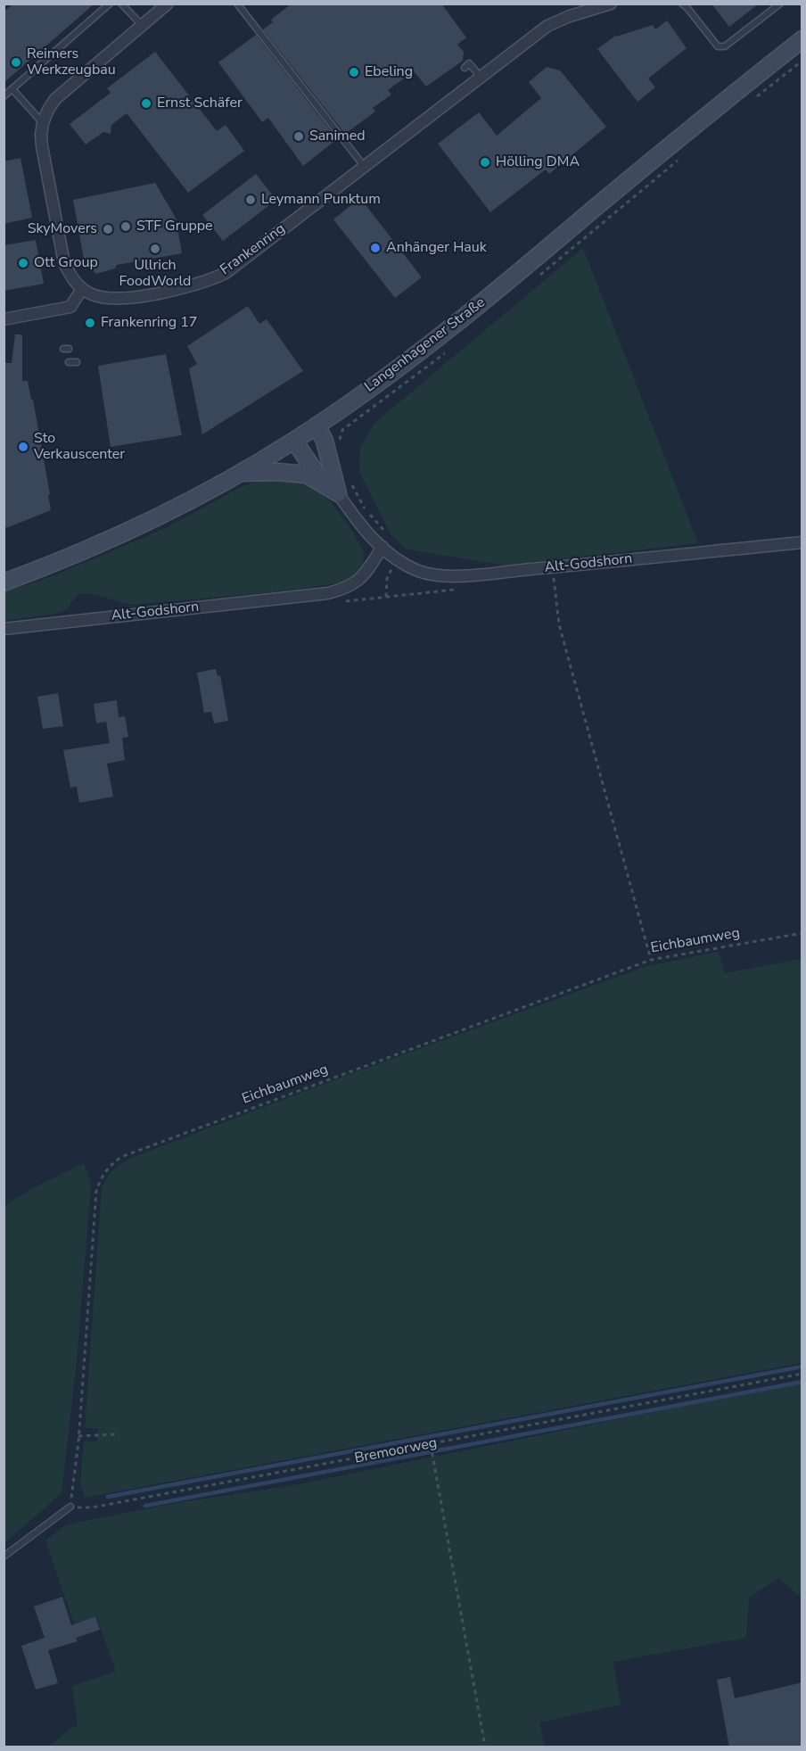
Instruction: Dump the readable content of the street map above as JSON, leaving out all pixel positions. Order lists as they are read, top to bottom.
{
  "streets": {
    "main road": ["Langenhagener Straße"],
    "street": ["Frankenring", "Alt-Godshorn"],
    "path": ["Eichbaumweg", "Bremoorweg"]
  },
  "crossings": [
    ["Eichbaumweg", "Bremoorweg"]
  ],
  "places": [
    "Reimers Werkzeugbau",
    "Ebeling",
    "Ernst Schäfer",
    "Sanimed",
    "Hölling DMA",
    "Leymann Punktum",
    "STF Gruppe",
    "SkyMovers",
    "Anhänger Hauk",
    "Ullrich FoodWorld",
    "Ott Group",
    "Frankenring 17",
    "Sto Verkauscenter"
  ]
}
